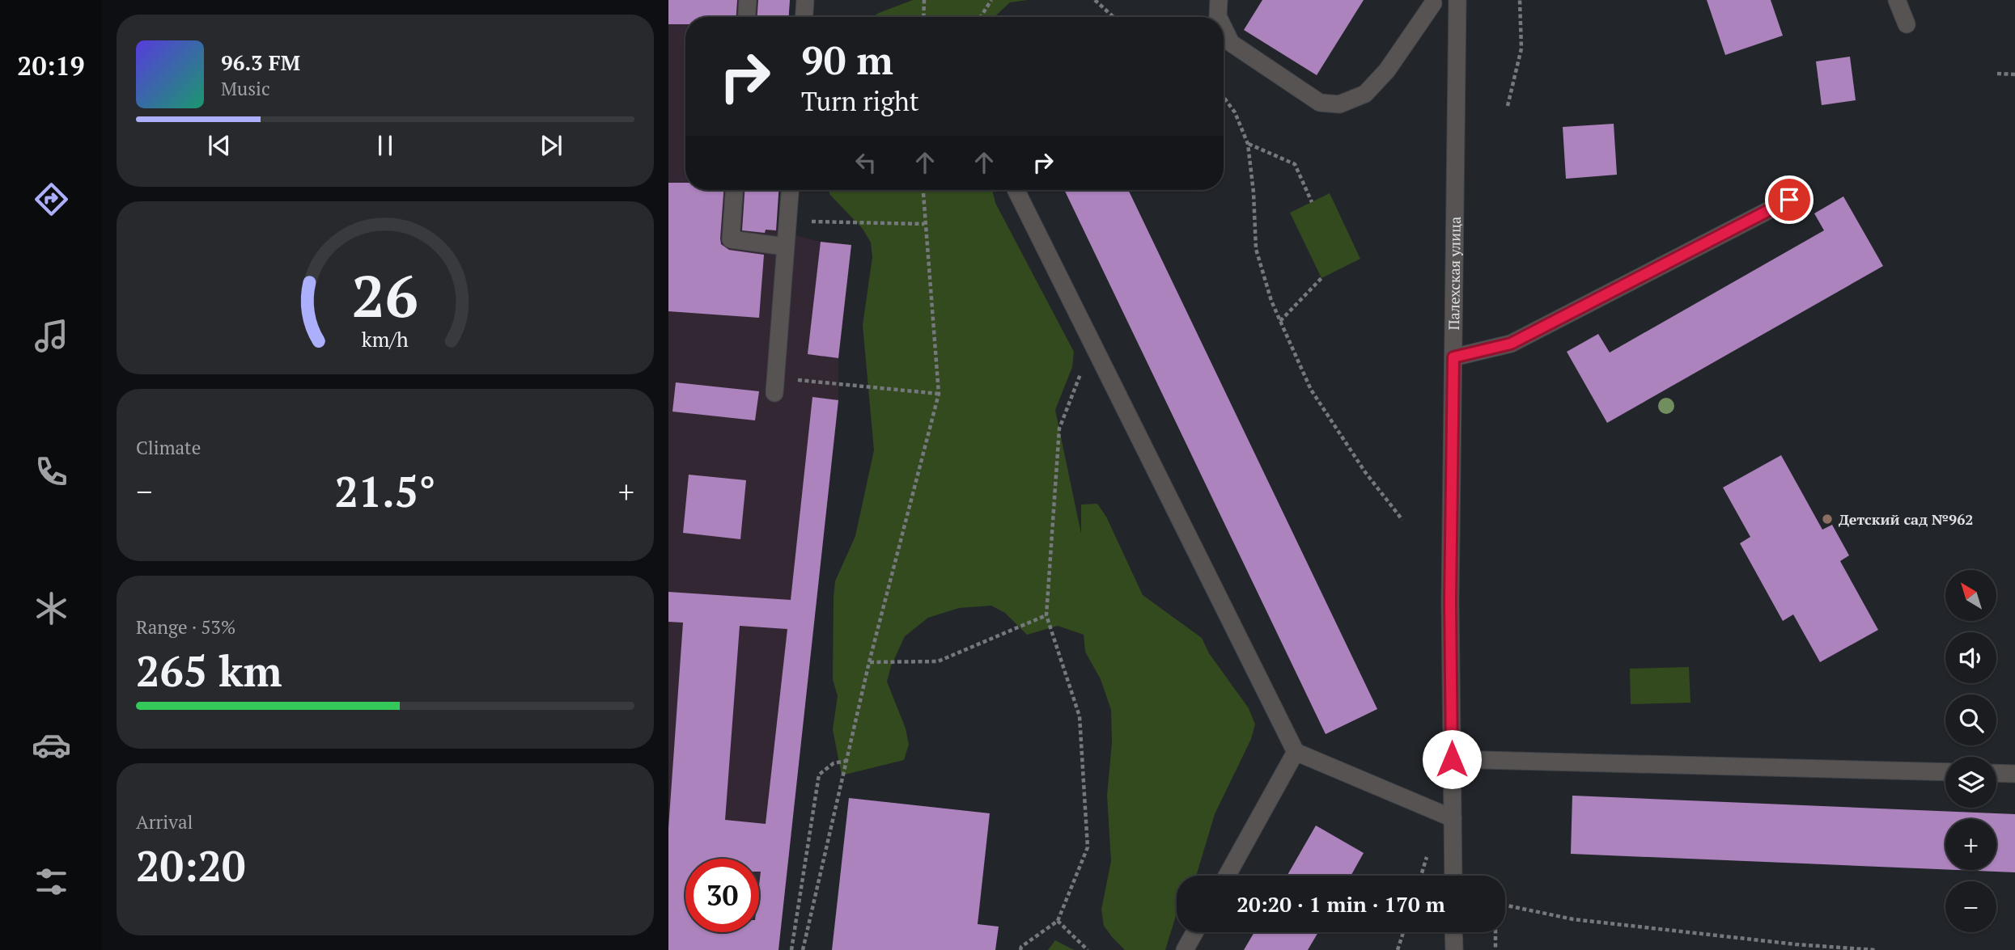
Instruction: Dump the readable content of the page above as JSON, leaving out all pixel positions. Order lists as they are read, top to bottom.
{
  "streets": {
    "street": ["Палехская улица"]
  },
  "places": ["Детский сад №962"],
  "north": "top left",
  "page": {
    "tabs": "20:19",
    "turn": ["90 m", "Turn right"],
    "song": ["96.3 FM", "Music"],
    "tile": [
      "Climate",
      ["Range · 53%", "265 km"],
      ["Arrival", "20:20"]
    ],
    "heat": ["−", "21.5°", "+"],
    "map_buttons": ["+", "−"],
    "limit": "30",
    "trip": "20:20 · 1 min · 170 m",
    "gauge": ["26", "km/h"]
  }
}
